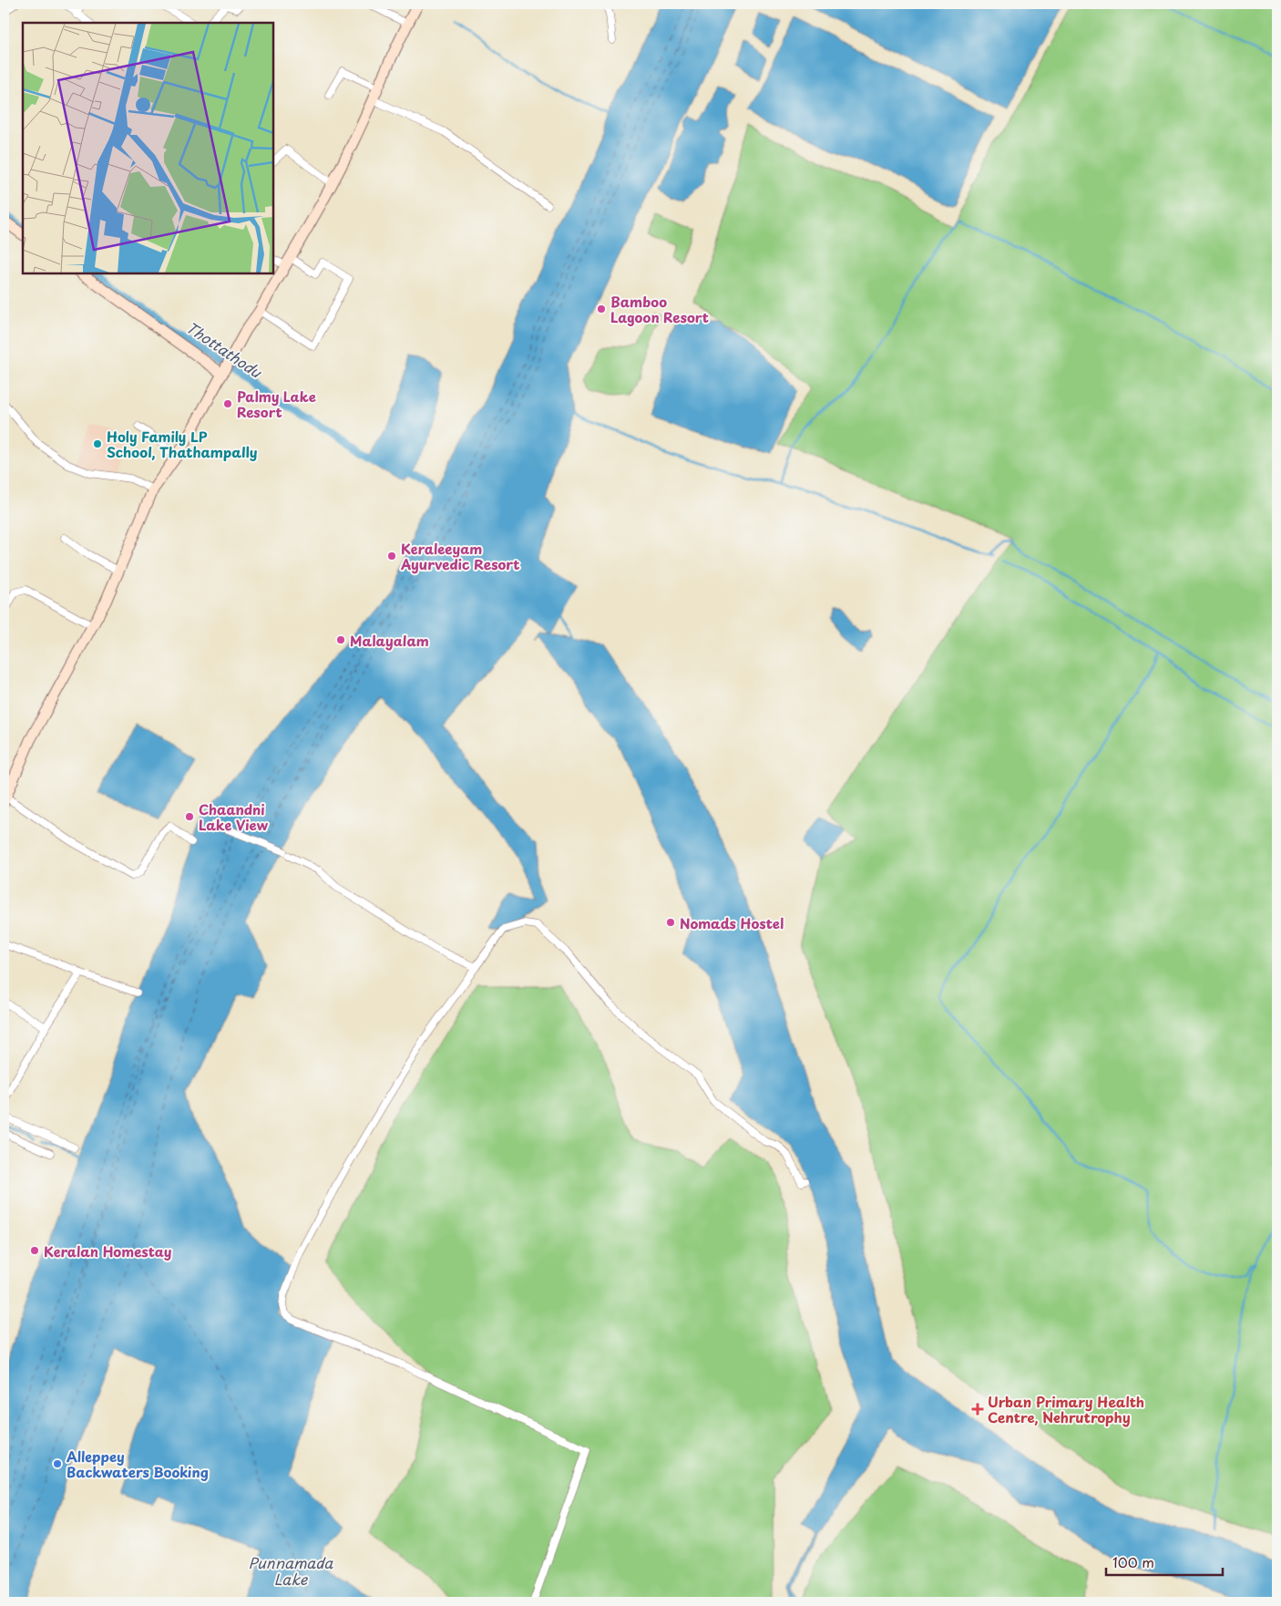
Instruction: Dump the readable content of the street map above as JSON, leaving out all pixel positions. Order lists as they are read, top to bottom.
{
  "water": ["Thottathodu", "Punnamada Lake"],
  "places": {
    "other": [
      "Bamboo Lagoon Resort",
      "Palmy Lake Resort",
      "Holy Family LP School, Thathampally",
      "Keraleeyam Ayurvedic Resort",
      "Malayalam",
      "Chaandni Lake View",
      "Nomads Hostel",
      "Keralan Homestay",
      "Alleppey Backwaters Booking"
    ],
    "health": ["Urban Primary Health Centre, Nehrutrophy"]
  },
  "scale_bar": "100 m"
}
